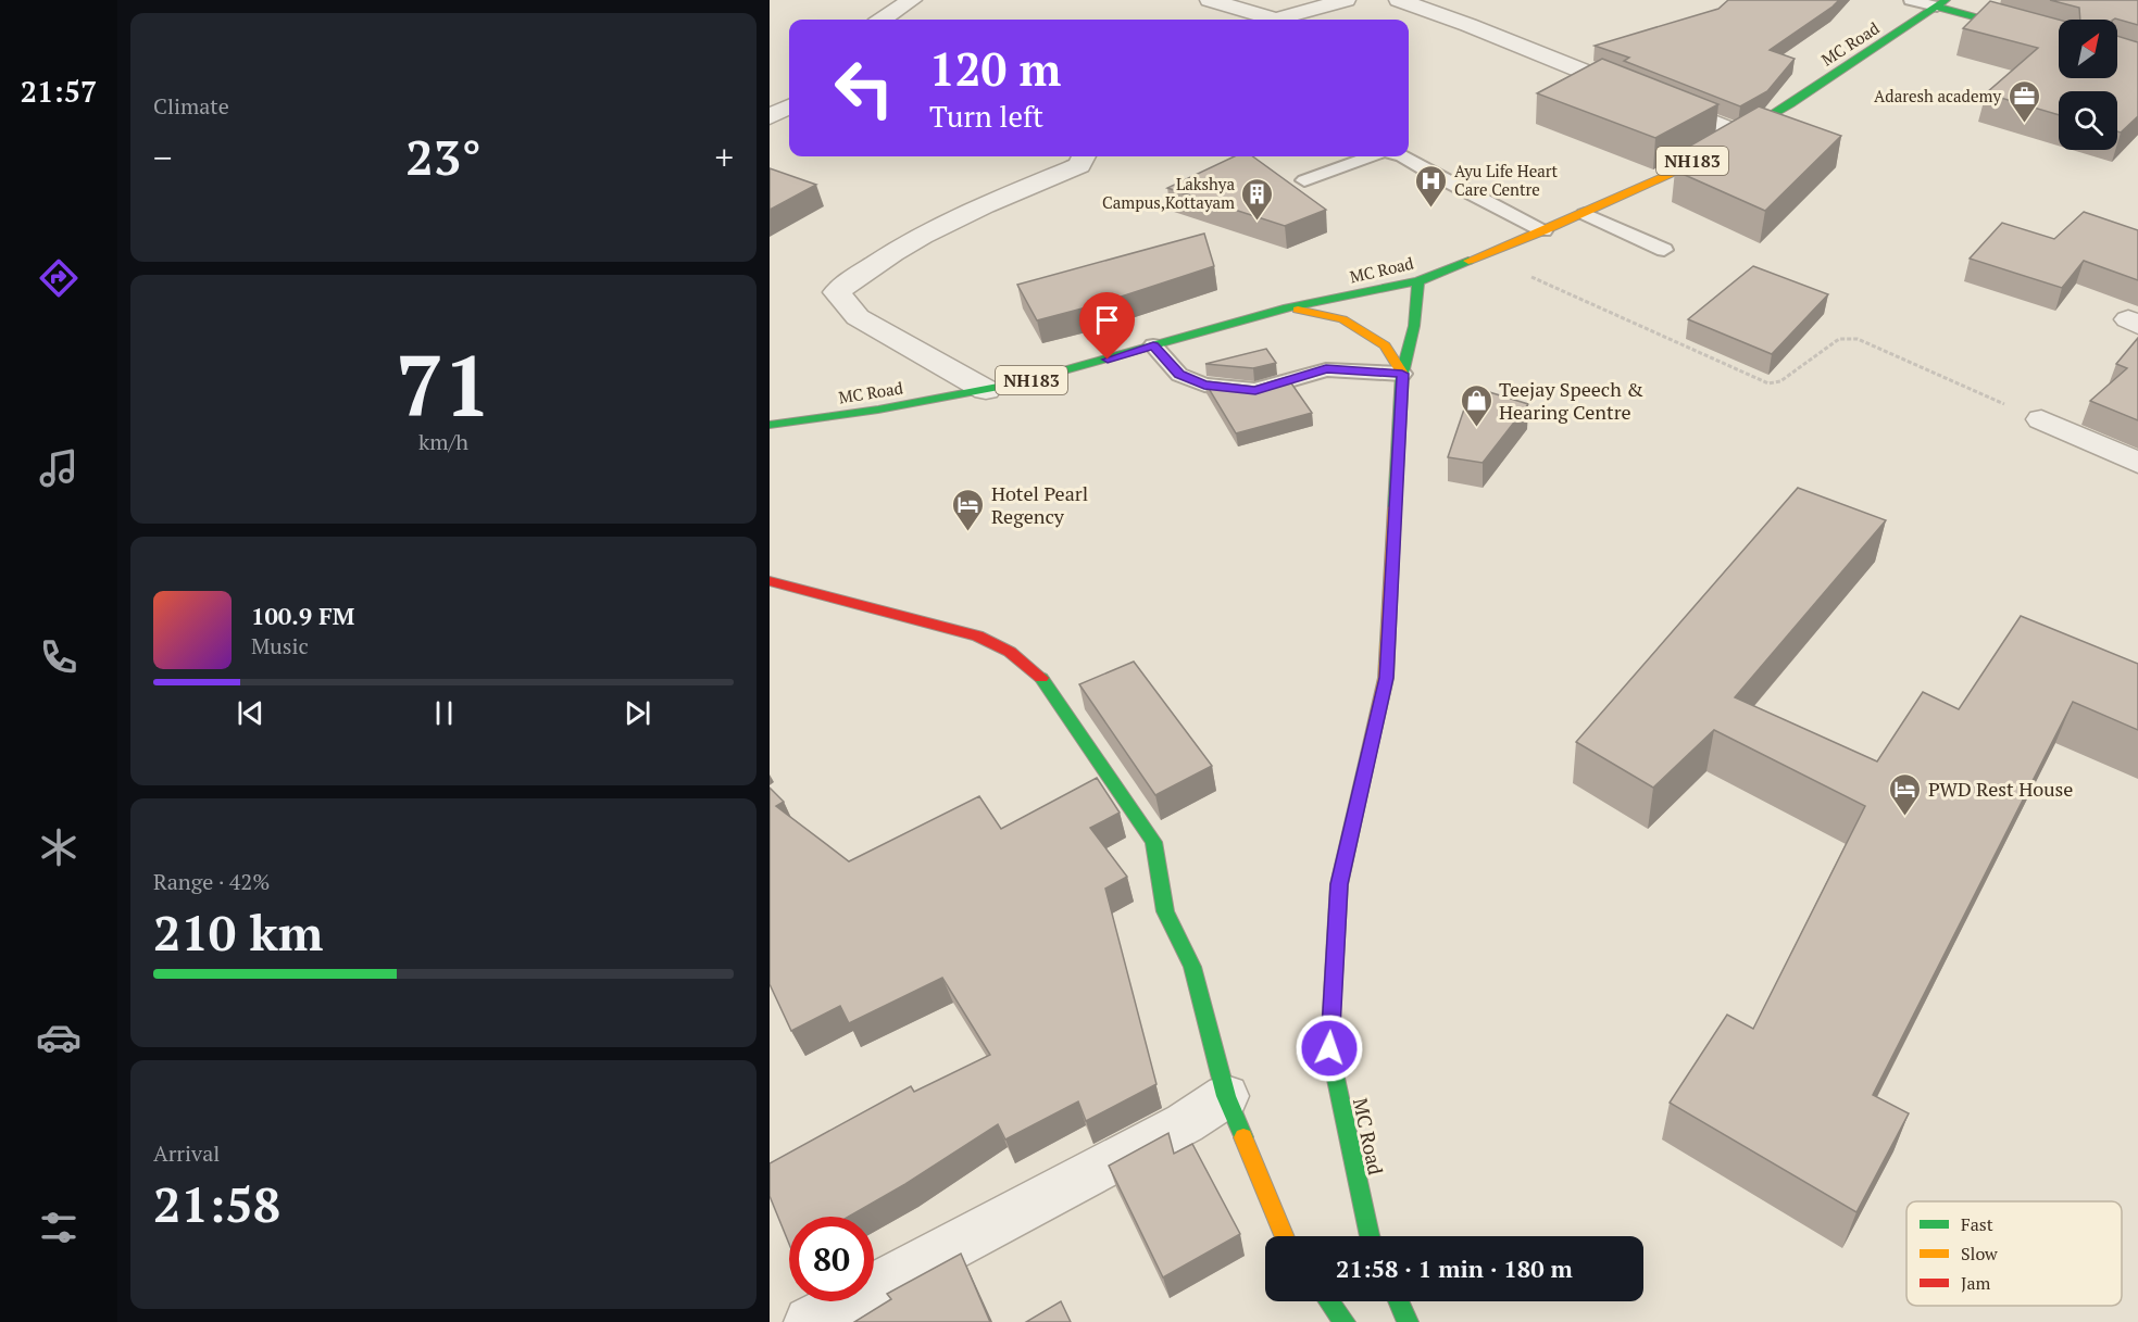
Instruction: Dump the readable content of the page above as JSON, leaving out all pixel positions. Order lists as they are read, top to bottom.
{
  "streets": {
    "main road": ["MC Road", "NH183"]
  },
  "crossings": [
    ["MC Road", "NH183"]
  ],
  "places": {
    "office": ["Adaresh academy"],
    "hospital": ["Ayu Life Heart Care Centre"],
    "building": ["Lakshya Campus,Kottayam"],
    "shop": ["Teejay Speech & Hearing Centre"],
    "hotel": ["Hotel Pearl Regency", "PWD Rest House"]
  },
  "legend": ["Fast", "Slow", "Jam"],
  "north": "top right",
  "page": {
    "tabs": "21:57",
    "tile": [
      "Climate",
      ["71", "km/h"],
      ["Range · 42%", "210 km"],
      ["Arrival", "21:58"]
    ],
    "turn": ["120 m", "Turn left"],
    "heat": ["−", "23°", "+"],
    "song": ["100.9 FM", "Music"],
    "limit": "80",
    "trip": "21:58 · 1 min · 180 m"
  }
}
